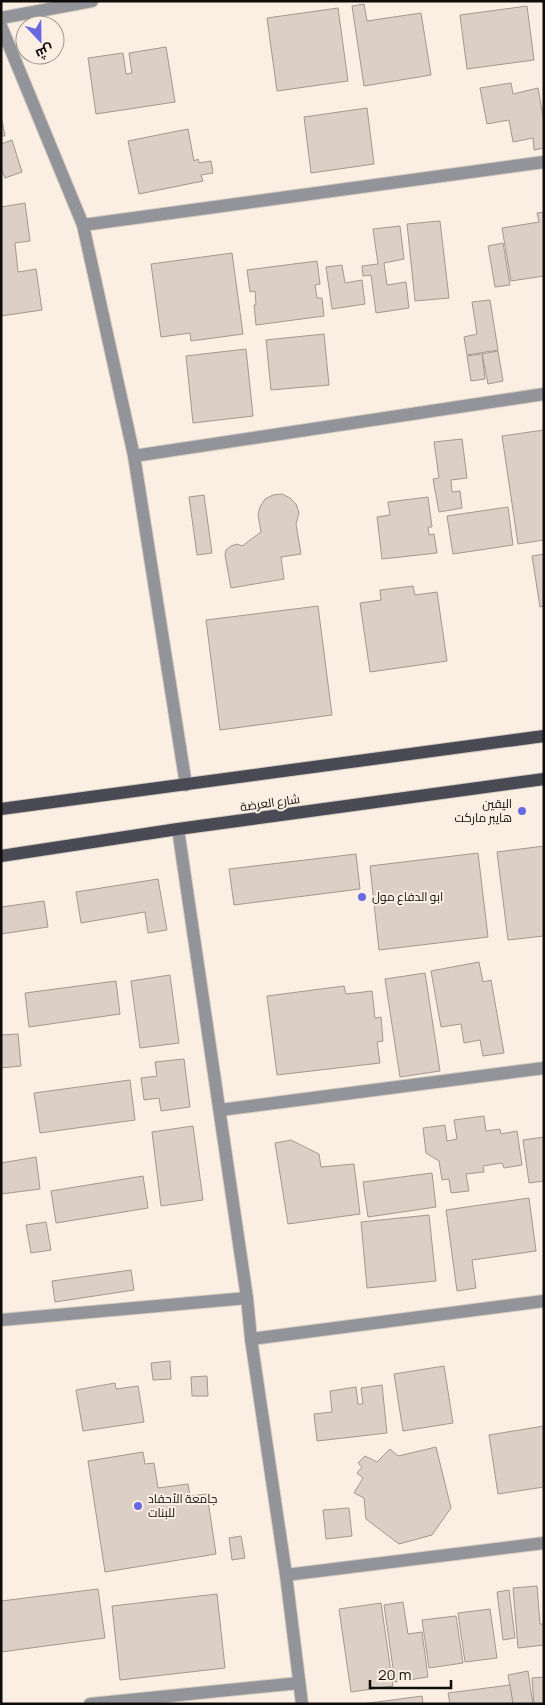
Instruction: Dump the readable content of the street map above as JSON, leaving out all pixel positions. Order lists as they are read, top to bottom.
{
  "streets": {
    "main road": ["شارع العرضة"]
  },
  "places": ["اليقين هايبر ماركت", "ابو الدفاع مول", "جامعة الأحفاد للبنات"],
  "scale_bar": "20 m",
  "north": "bottom"
}
